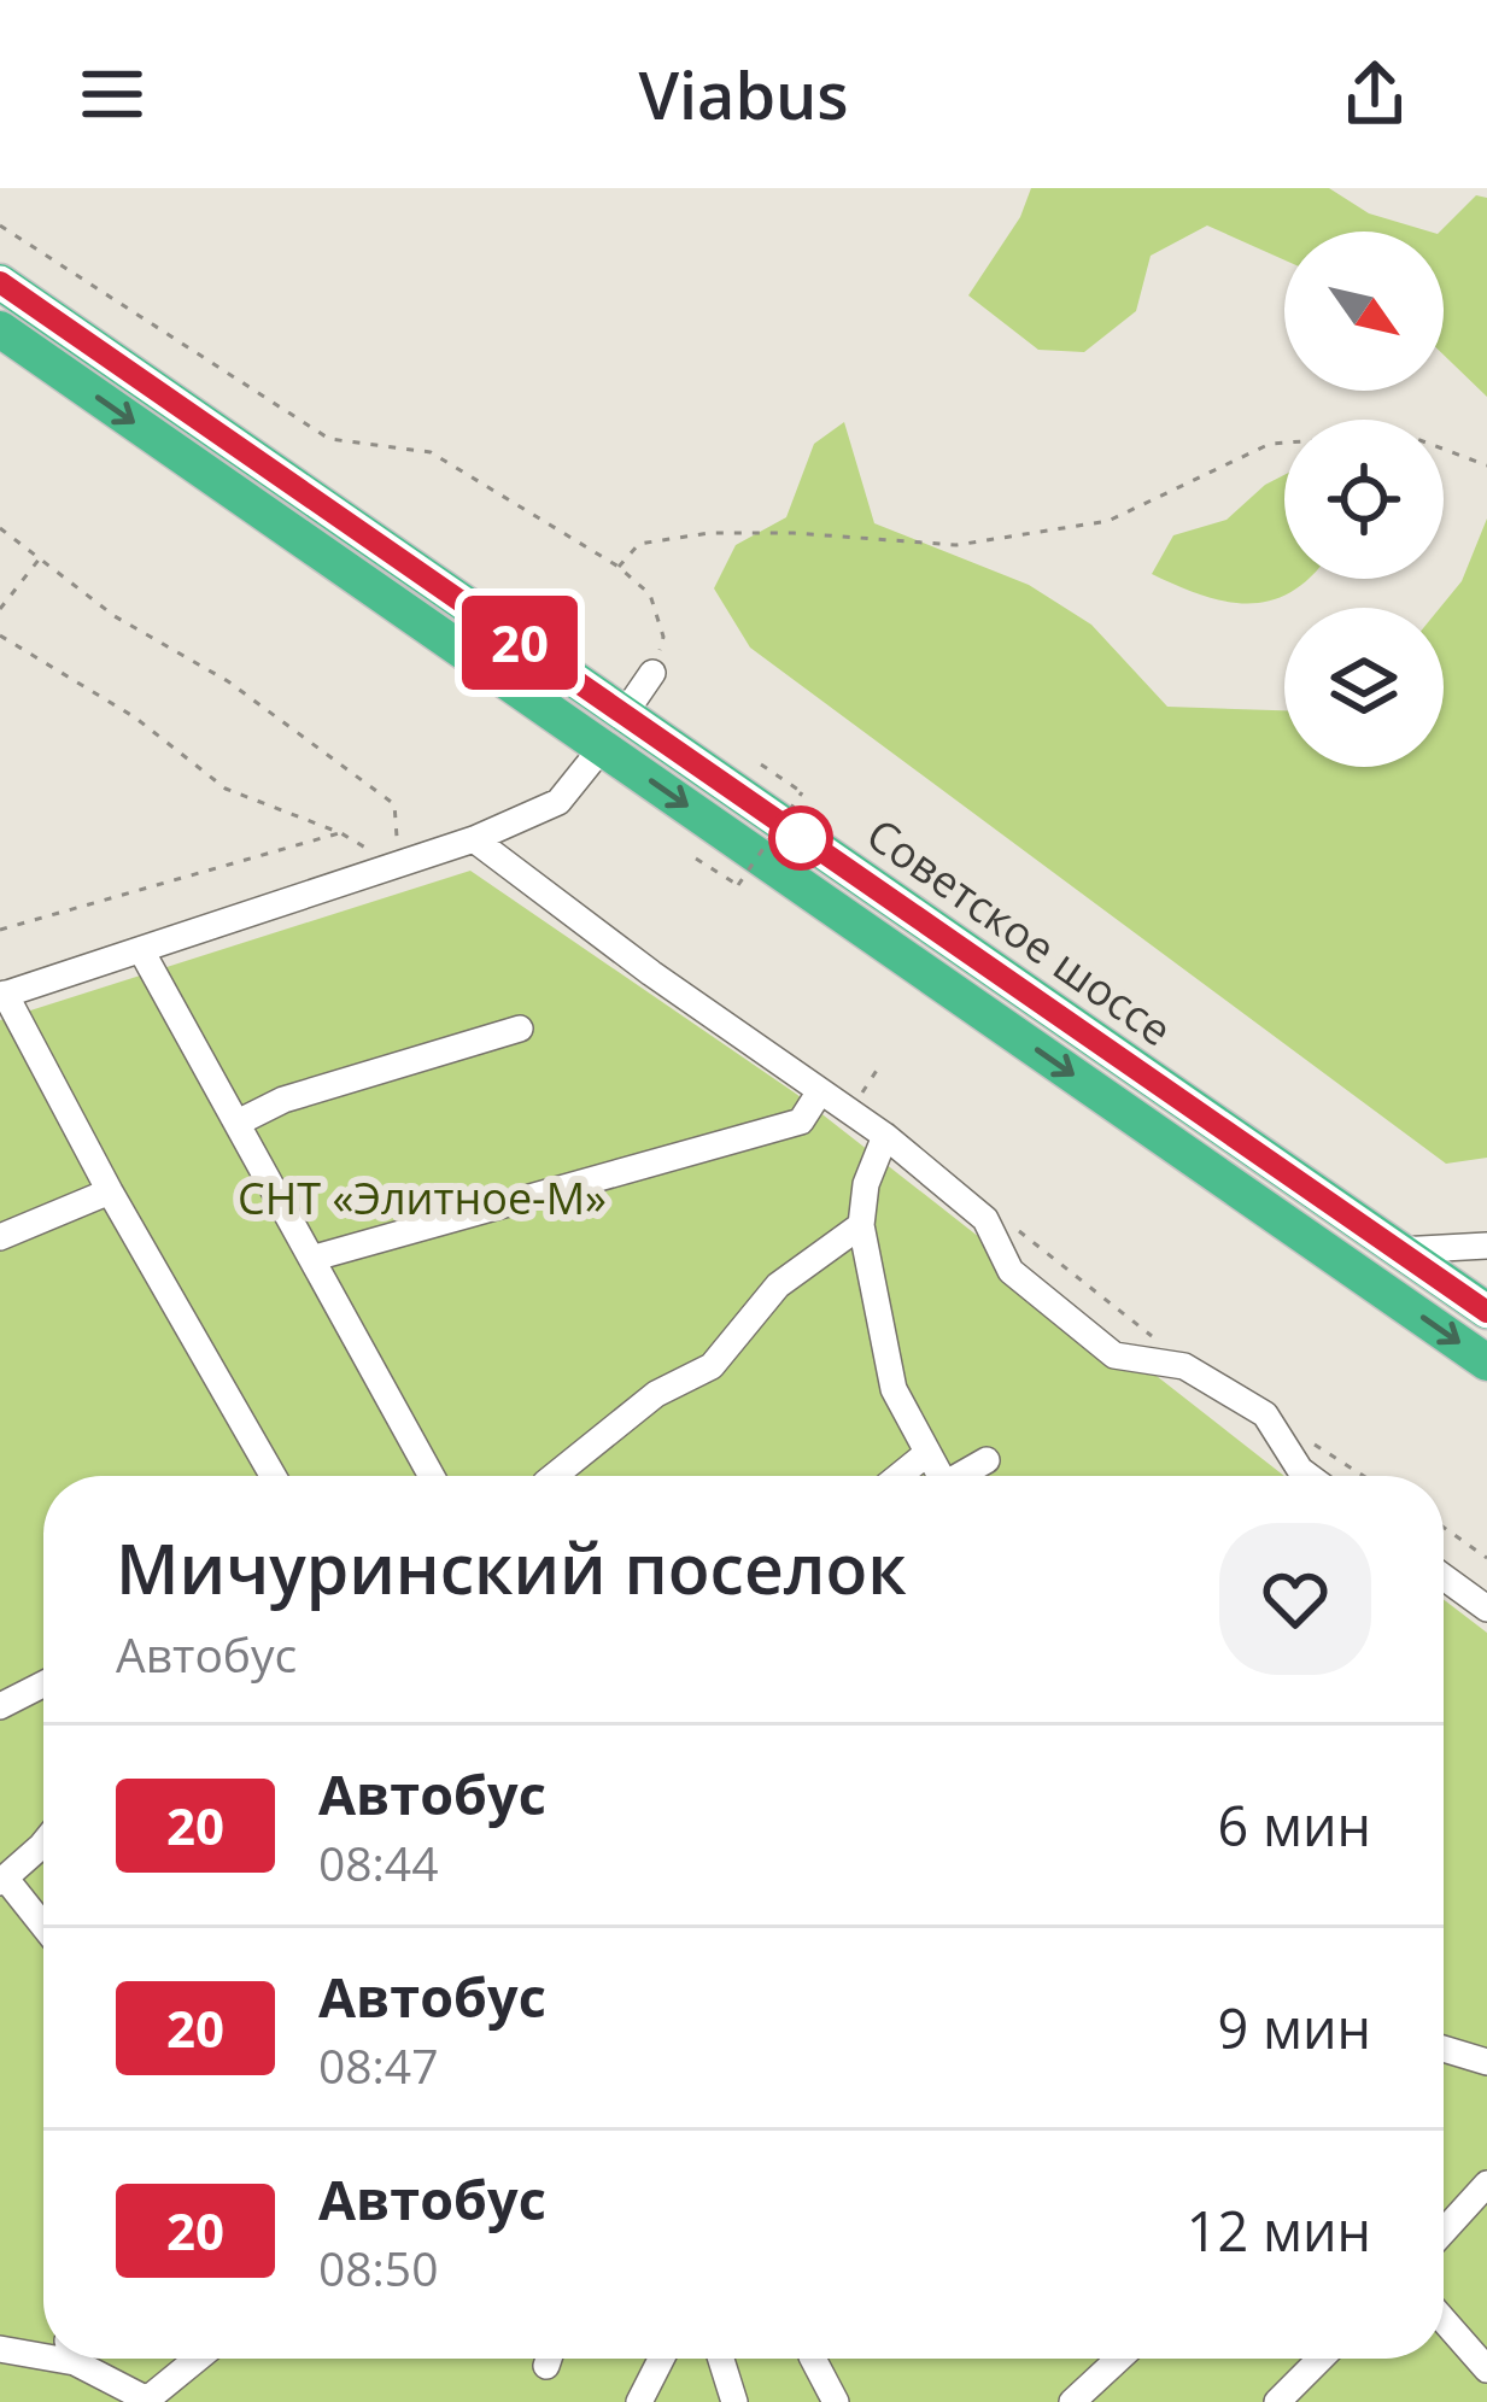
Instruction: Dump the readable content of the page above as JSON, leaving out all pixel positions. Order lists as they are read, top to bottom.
{
  "streets": {
    "highway": ["Советское шоссе"]
  },
  "parks": ["СНТ «Элитное-М»"],
  "lines": ["bus line 20"],
  "north": "bottom right",
  "page": {
    "header": "Viabus",
    "on_map": "20",
    "heading": ["Мичуринский поселок", "Автобус"],
    "list": [
      {
        "mark": "20",
        "name": "Автобус",
        "note": "08:44",
        "value": "6 мин"
      },
      {
        "mark": "20",
        "name": "Автобус",
        "note": "08:47",
        "value": "9 мин"
      },
      {
        "mark": "20",
        "name": "Автобус",
        "note": "08:50",
        "value": "12 мин"
      }
    ]
  }
}
